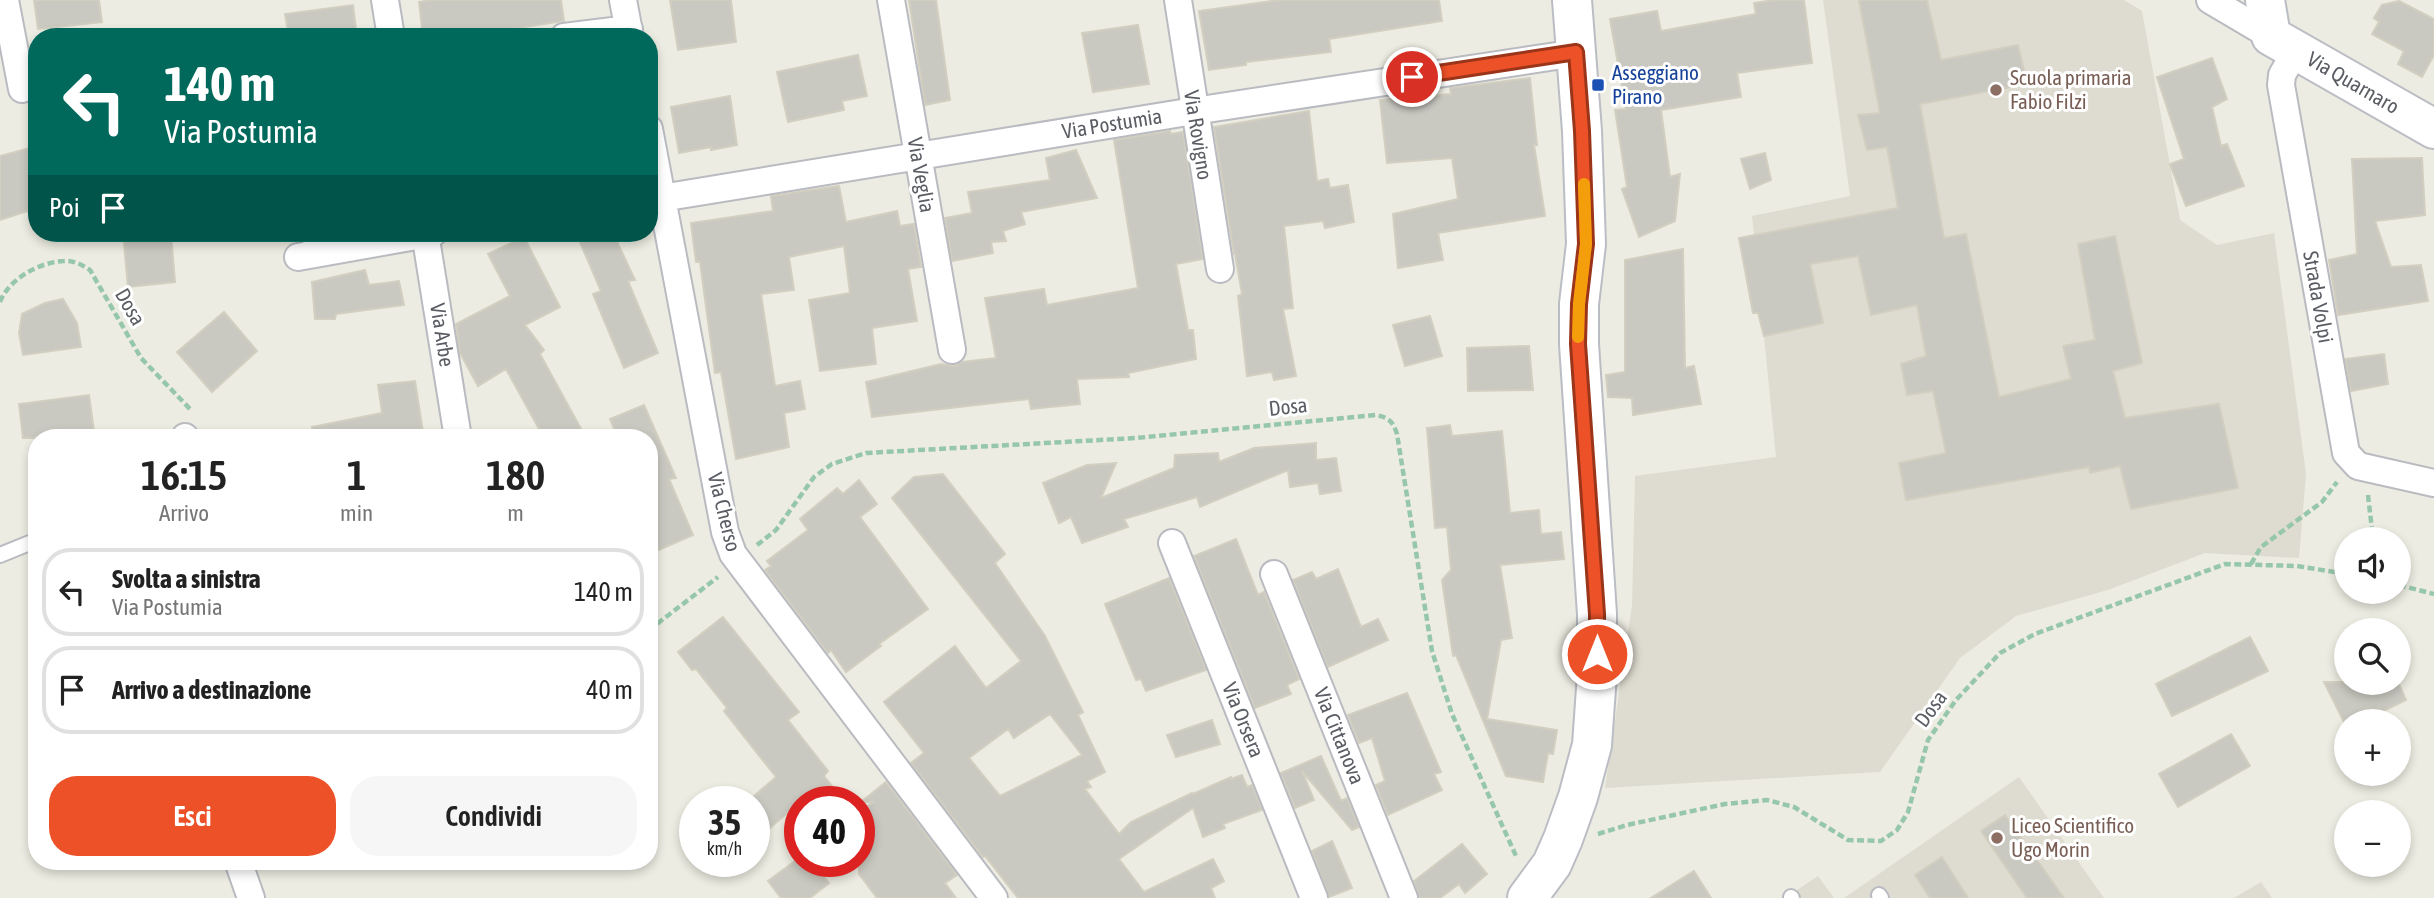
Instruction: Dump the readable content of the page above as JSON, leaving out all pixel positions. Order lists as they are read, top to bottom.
{
  "streets": {
    "street": [
      "Via Quarnaro",
      "Via Postumia",
      "Via Rovigno",
      "Via Veglia",
      "Strada Volpi",
      "Via Arbe",
      "Via Cherso",
      "Via Orsera",
      "Via Cittanova"
    ],
    "path": ["Dosa"]
  },
  "crossings": [
    ["Via Quarnaro", "Strada Volpi"],
    ["Via Postumia", "Via Rovigno"],
    ["Via Postumia", "Via Veglia"]
  ],
  "places": {
    "transit": ["Asseggiano Pirano"],
    "other": ["Scuola primaria Fabio Filzi", "Liceo Scientifico Ugo Morin"]
  },
  "page": {
    "turn": ["140 m", "Via Postumia"],
    "then": "Poi",
    "eta": [
      "16:15",
      "Arrivo",
      "1",
      "min",
      "180",
      "m"
    ],
    "map_buttons": ["+", "−"],
    "list": [
      {
        "name": "Svolta a sinistra",
        "note": "Via Postumia",
        "value": "140 m"
      },
      {
        "name": "Arrivo a destinazione",
        "value": "40 m"
      }
    ],
    "buttons": ["Esci", "Condividi"],
    "speed": "35 km/h",
    "limit": "40"
  }
}
